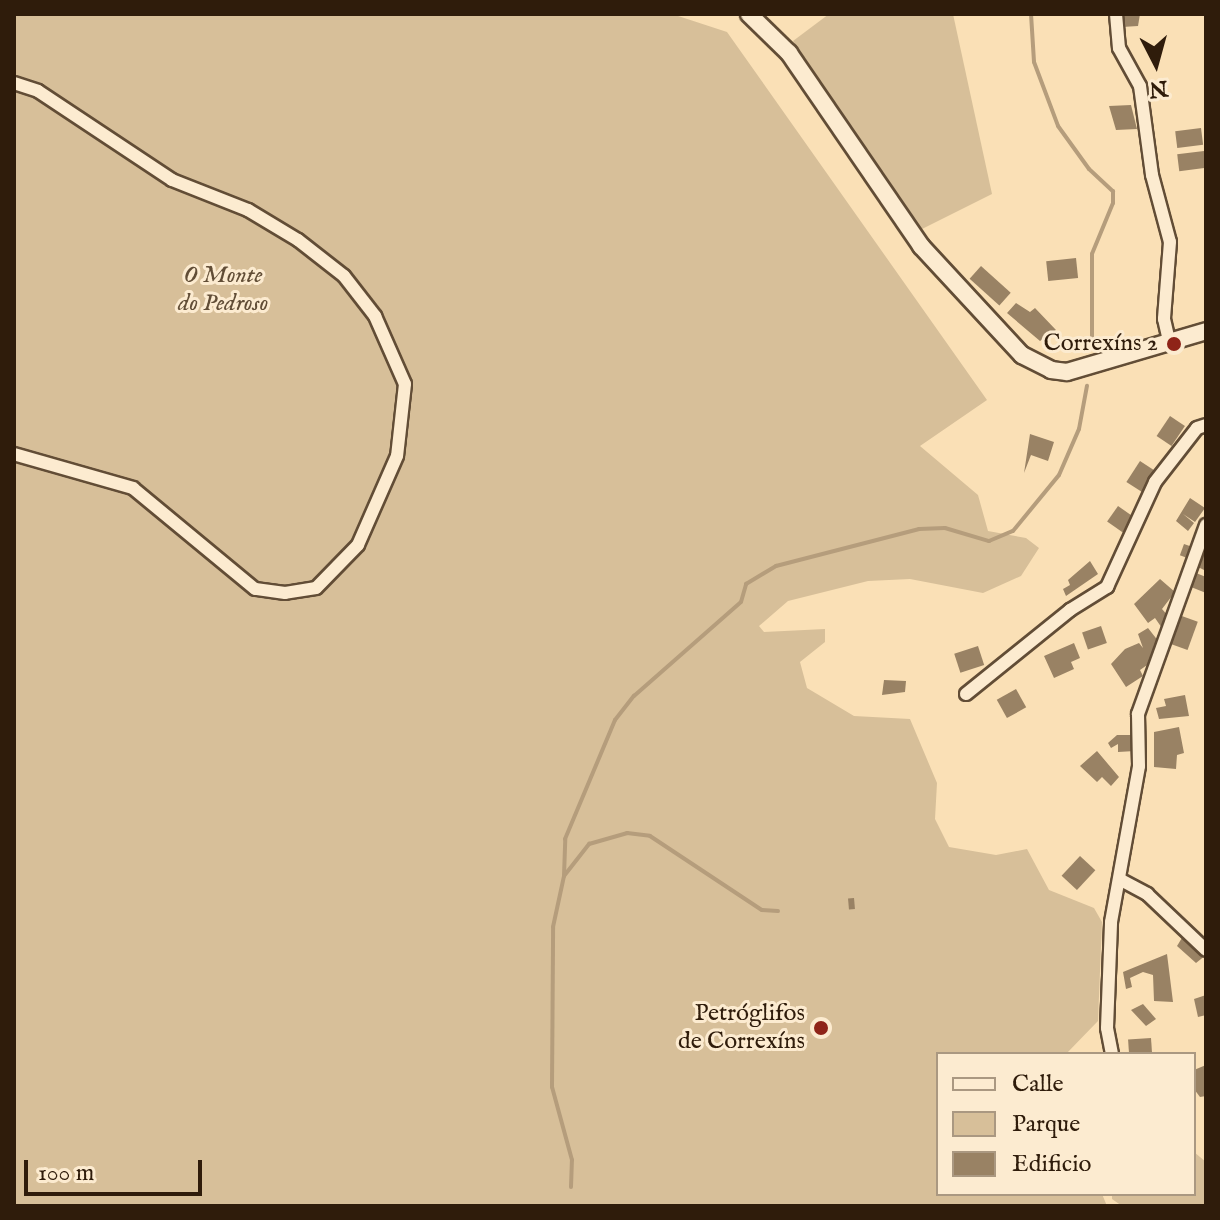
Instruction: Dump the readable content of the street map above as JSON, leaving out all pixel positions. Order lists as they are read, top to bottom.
{
  "parks": ["O Monte do Pedroso"],
  "places": ["Correxíns 2", "Petróglifos de Correxíns"],
  "legend": ["Calle", "Parque", "Edificio"],
  "scale_bar": "100 m",
  "north": "bottom"
}
